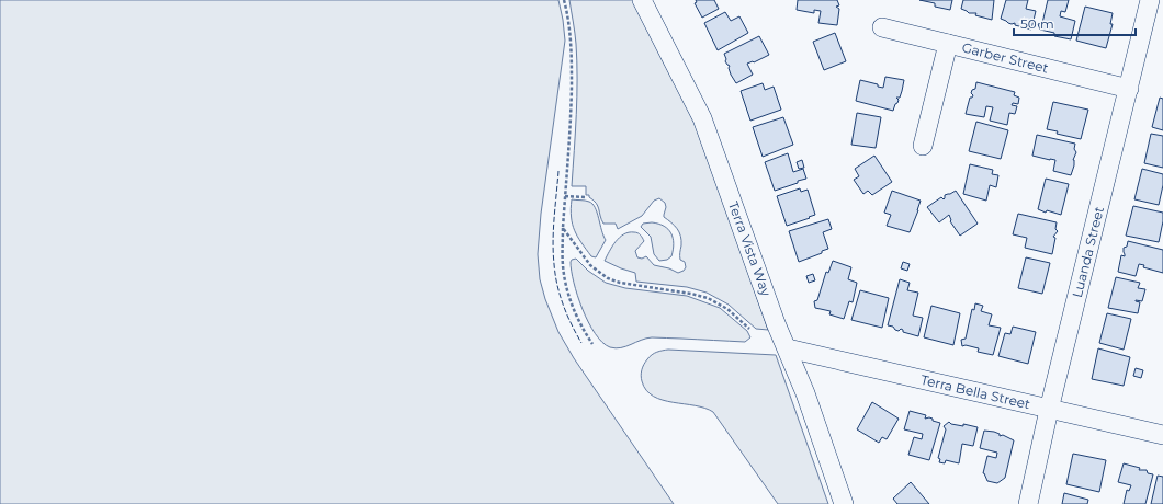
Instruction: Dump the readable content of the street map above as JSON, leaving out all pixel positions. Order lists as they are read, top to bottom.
{
  "streets": {
    "street": [
      "Garber Street",
      "Terra Vista Way",
      "Luanda Street",
      "Terra Bella Street"
    ]
  },
  "crossings": [
    ["Garber Street", "Luanda Street"],
    ["Terra Vista Way", "Terra Bella Street"],
    ["Luanda Street", "Terra Bella Street"]
  ],
  "scale_bar": "50 m"
}
